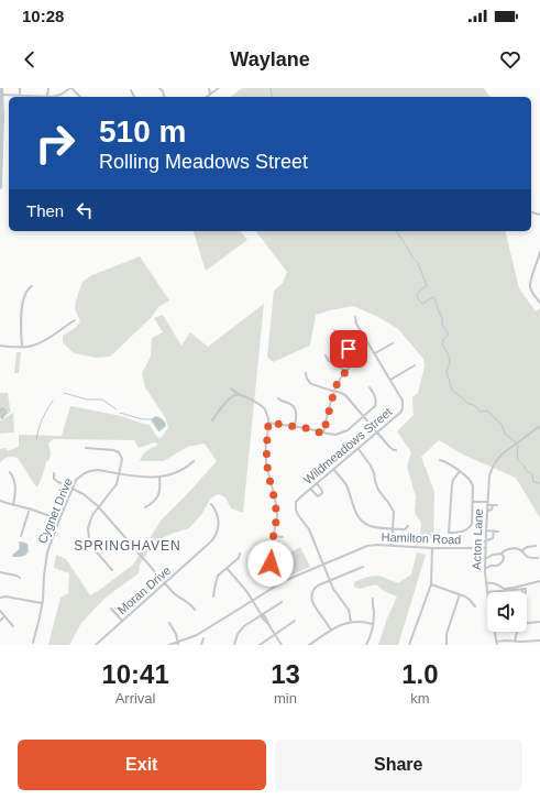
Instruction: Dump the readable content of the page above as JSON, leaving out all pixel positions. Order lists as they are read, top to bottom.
{
  "streets": {
    "street": [
      "Wildmeadows Street",
      "Cygnet Drive",
      "Hamilton Road",
      "Acton Lane",
      "Moran Drive"
    ]
  },
  "crossings": [
    ["Wildmeadows Street", "Hamilton Road"],
    ["Hamilton Road", "Acton Lane"]
  ],
  "districts": ["SPRINGHAVEN"],
  "page": {
    "status": "10:28",
    "header": "Waylane",
    "turn": ["510 m", "Rolling Meadows Street"],
    "then": "Then",
    "eta": [
      "10:41",
      "Arrival",
      "13",
      "min",
      "1.0",
      "km"
    ],
    "buttons": ["Exit", "Share"]
  }
}
